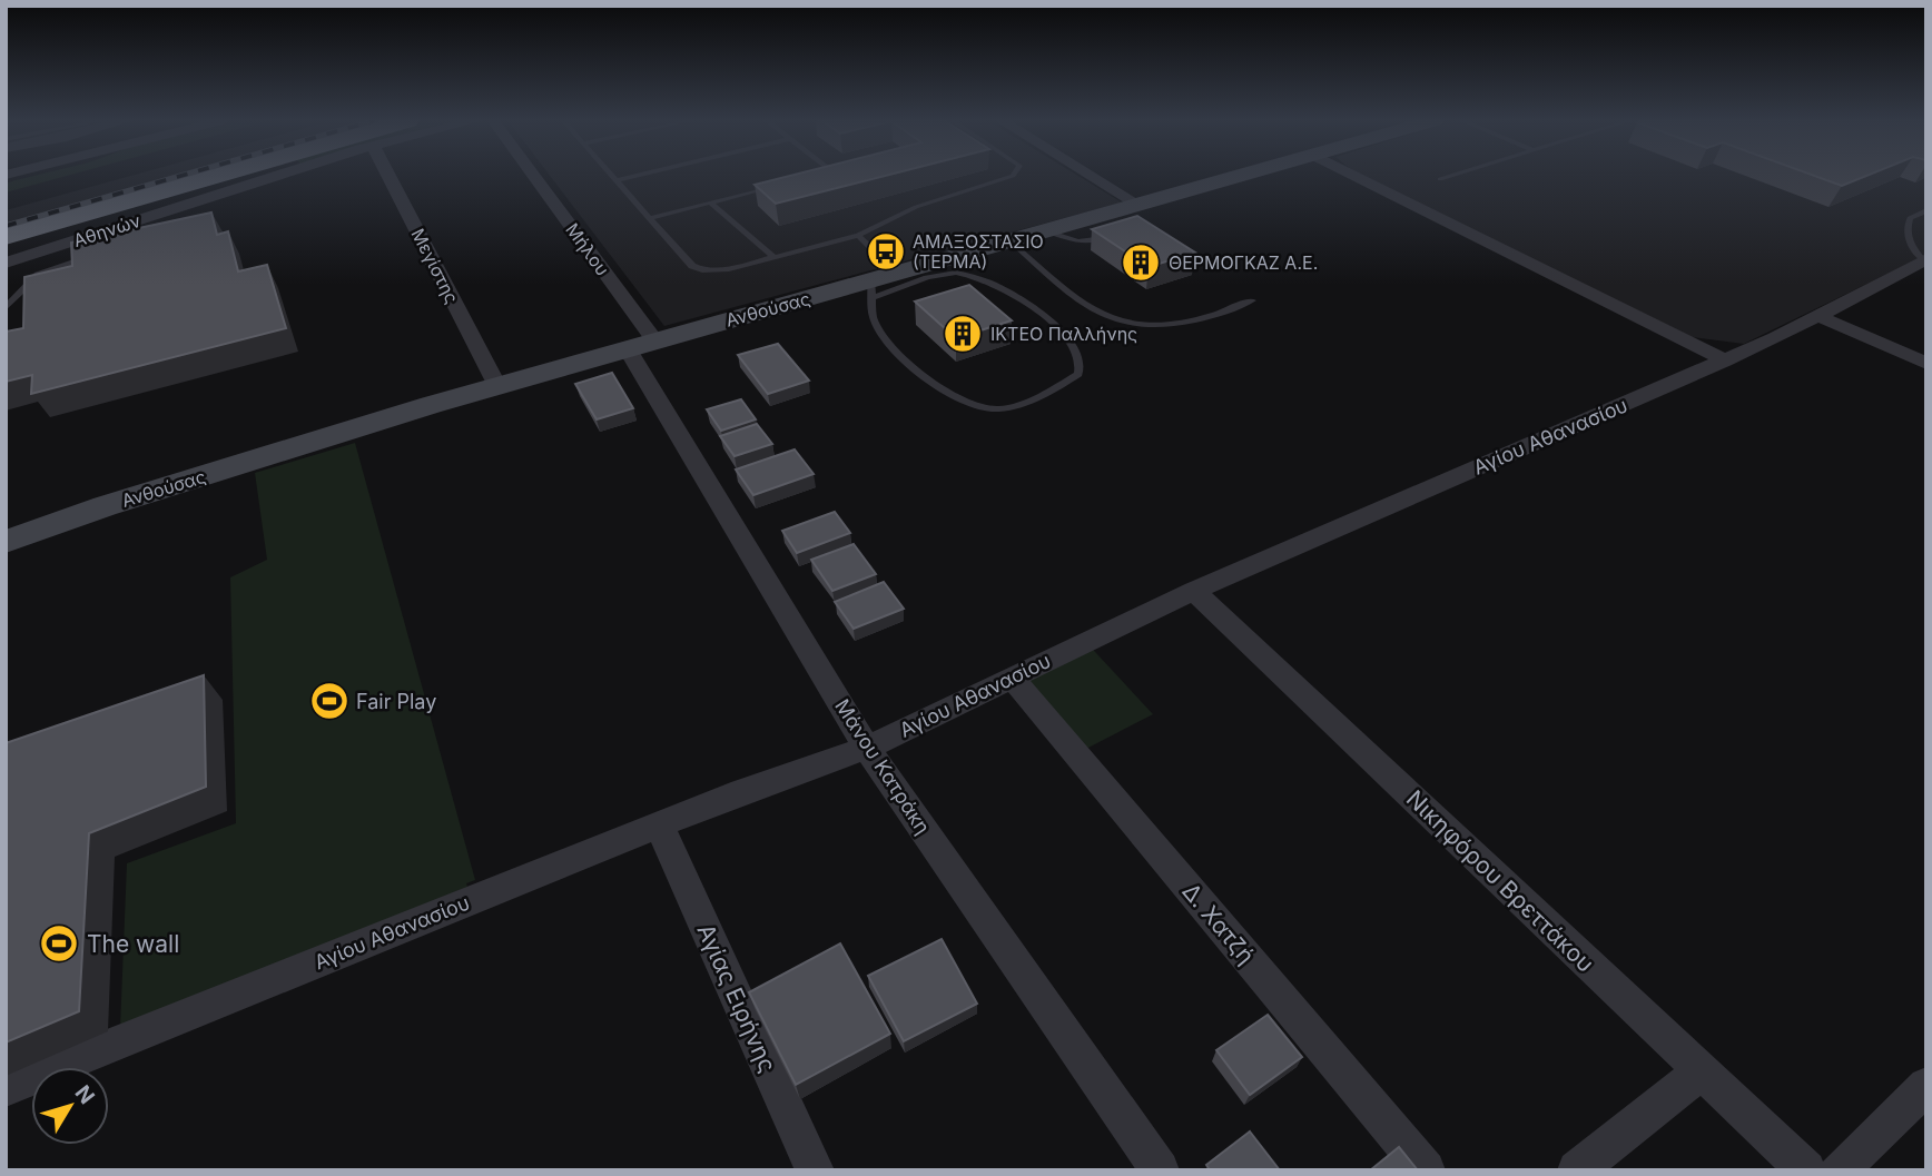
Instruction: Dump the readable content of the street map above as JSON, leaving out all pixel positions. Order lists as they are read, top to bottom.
{
  "streets": {
    "street": [
      "Αθηνών",
      "Μήλου",
      "Μεγίστης",
      "Ανθούσας",
      "Αγίου Αθανασίου",
      "Μάνου Κατράκη",
      "Νικηφόρου Βρεττάκου",
      "Δ. Χατζή",
      "Αγίας Ειρήνης"
    ]
  },
  "crossings": [
    ["Μήλου", "Ανθούσας"],
    ["Μήλου", "Μάνου Κατράκη"],
    ["Μεγίστης", "Ανθούσας"],
    ["Ανθούσας", "Μάνου Κατράκη"],
    ["Αγίου Αθανασίου", "Μάνου Κατράκη"],
    ["Αγίου Αθανασίου", "Νικηφόρου Βρεττάκου"],
    ["Αγίου Αθανασίου", "Δ. Χατζή"],
    ["Αγίου Αθανασίου", "Αγίας Ειρήνης"]
  ],
  "places": {
    "bus stop": ["ΑΜΑΞΟΣΤΑΣΙΟ (ΤΕΡΜΑ)"],
    "building": ["ΘΕΡΜΟΓΚΑΖ Α.Ε.", "ΙΚΤΕΟ Παλλήνης"],
    "sports": ["Fair Play", "The wall"]
  },
  "north": "top right"
}
